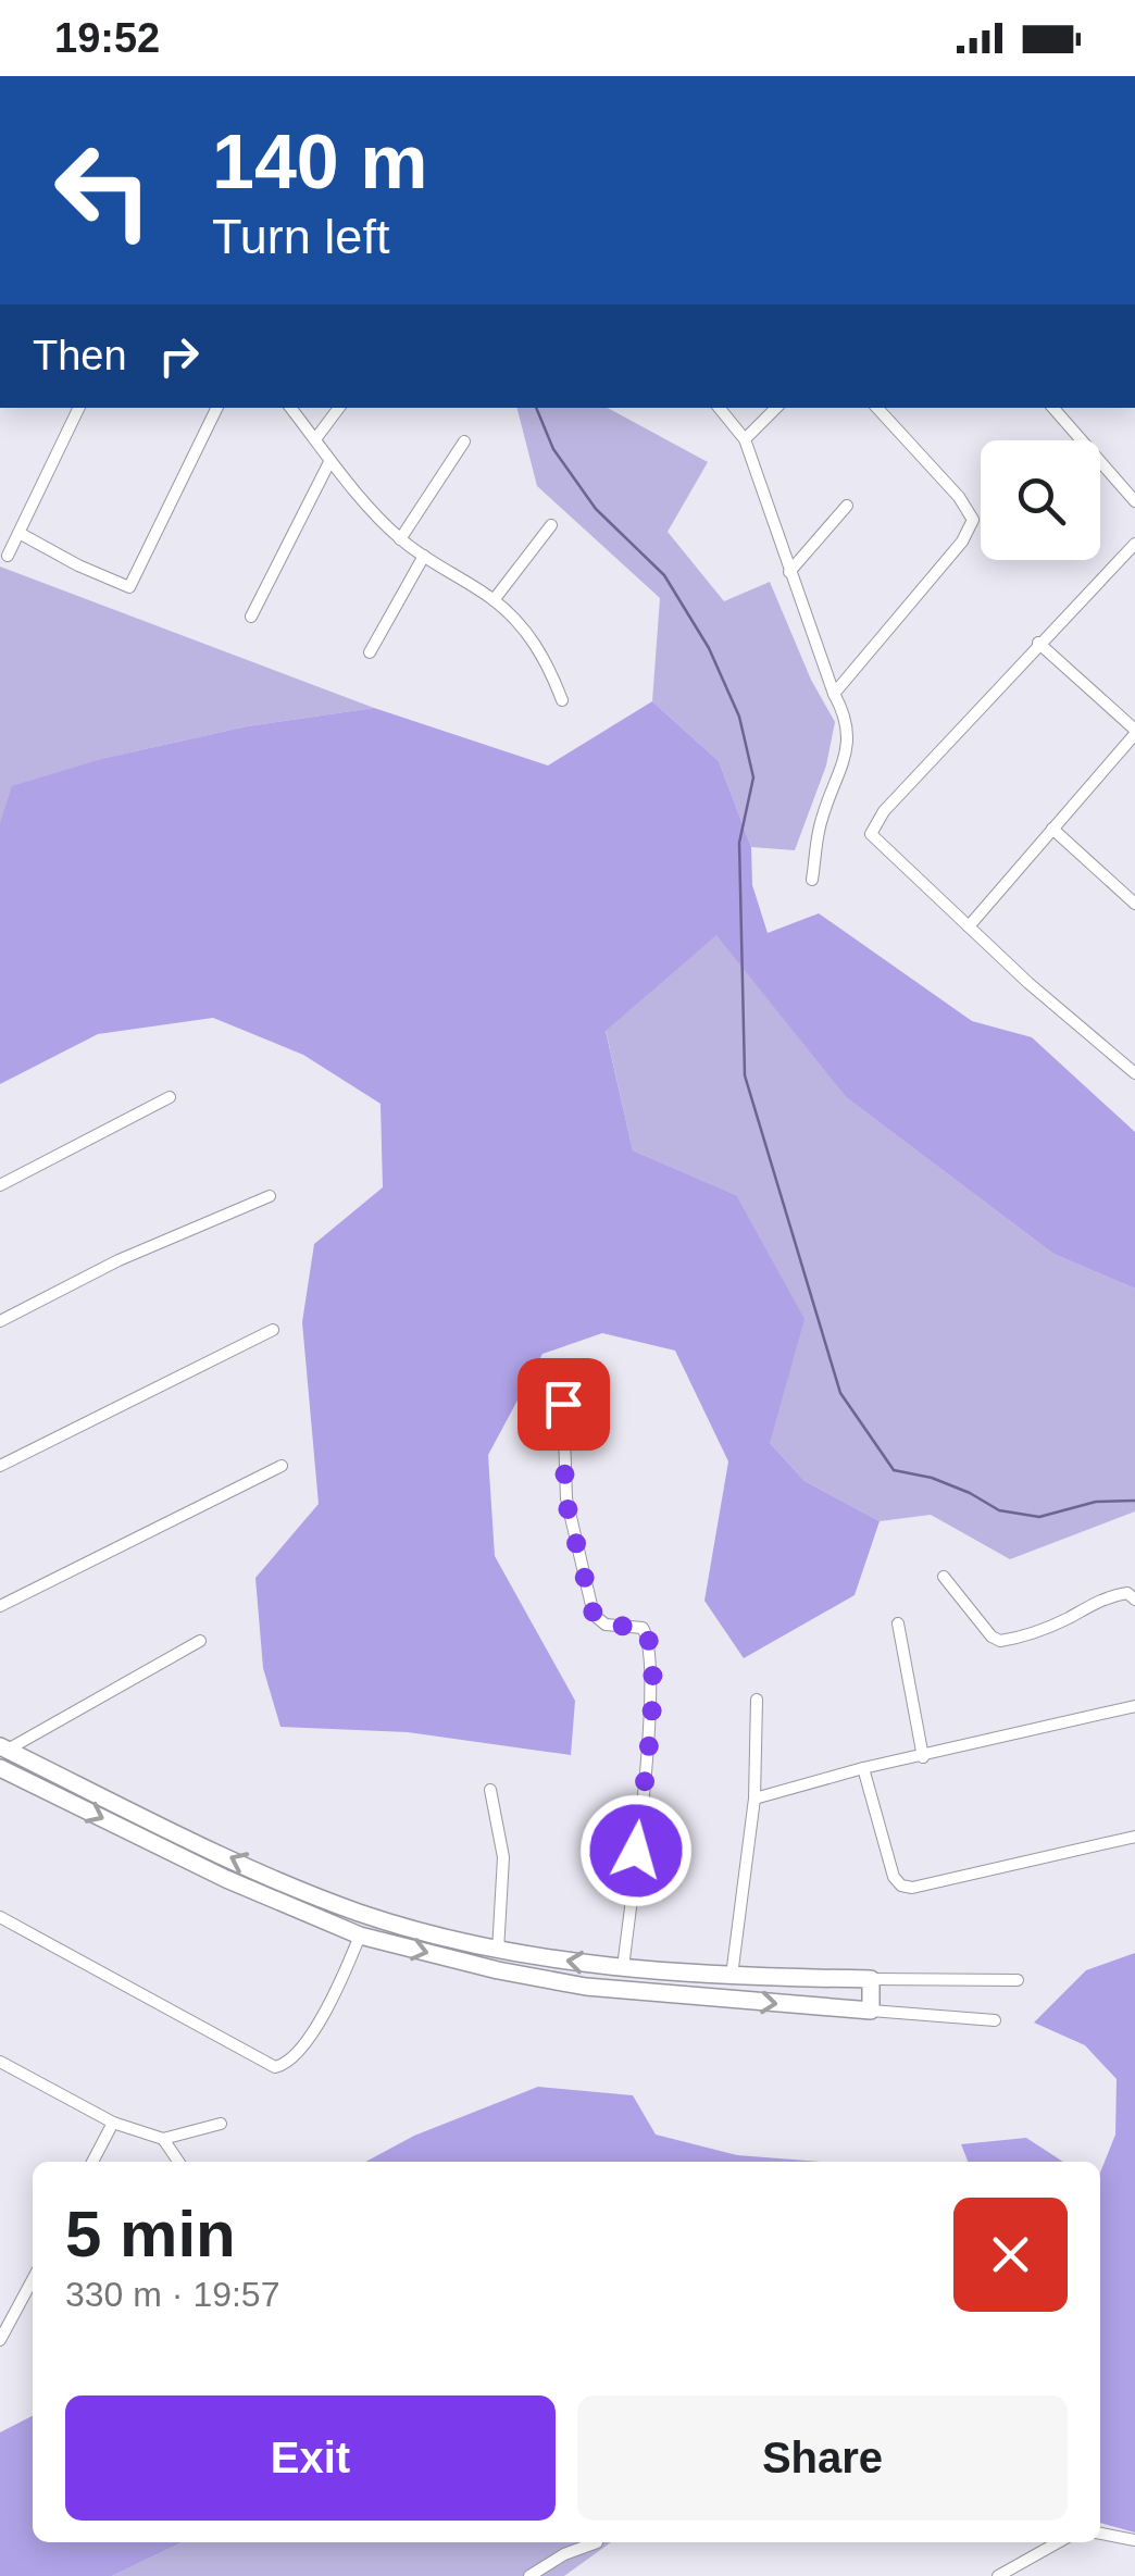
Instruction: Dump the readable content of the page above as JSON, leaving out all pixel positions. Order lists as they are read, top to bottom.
{
  "page": {
    "status": "19:52",
    "turn": ["140 m", "Turn left"],
    "then": "Then",
    "heading": ["5 min", "330 m · 19:57"],
    "buttons": ["Exit", "Share"]
  }
}
